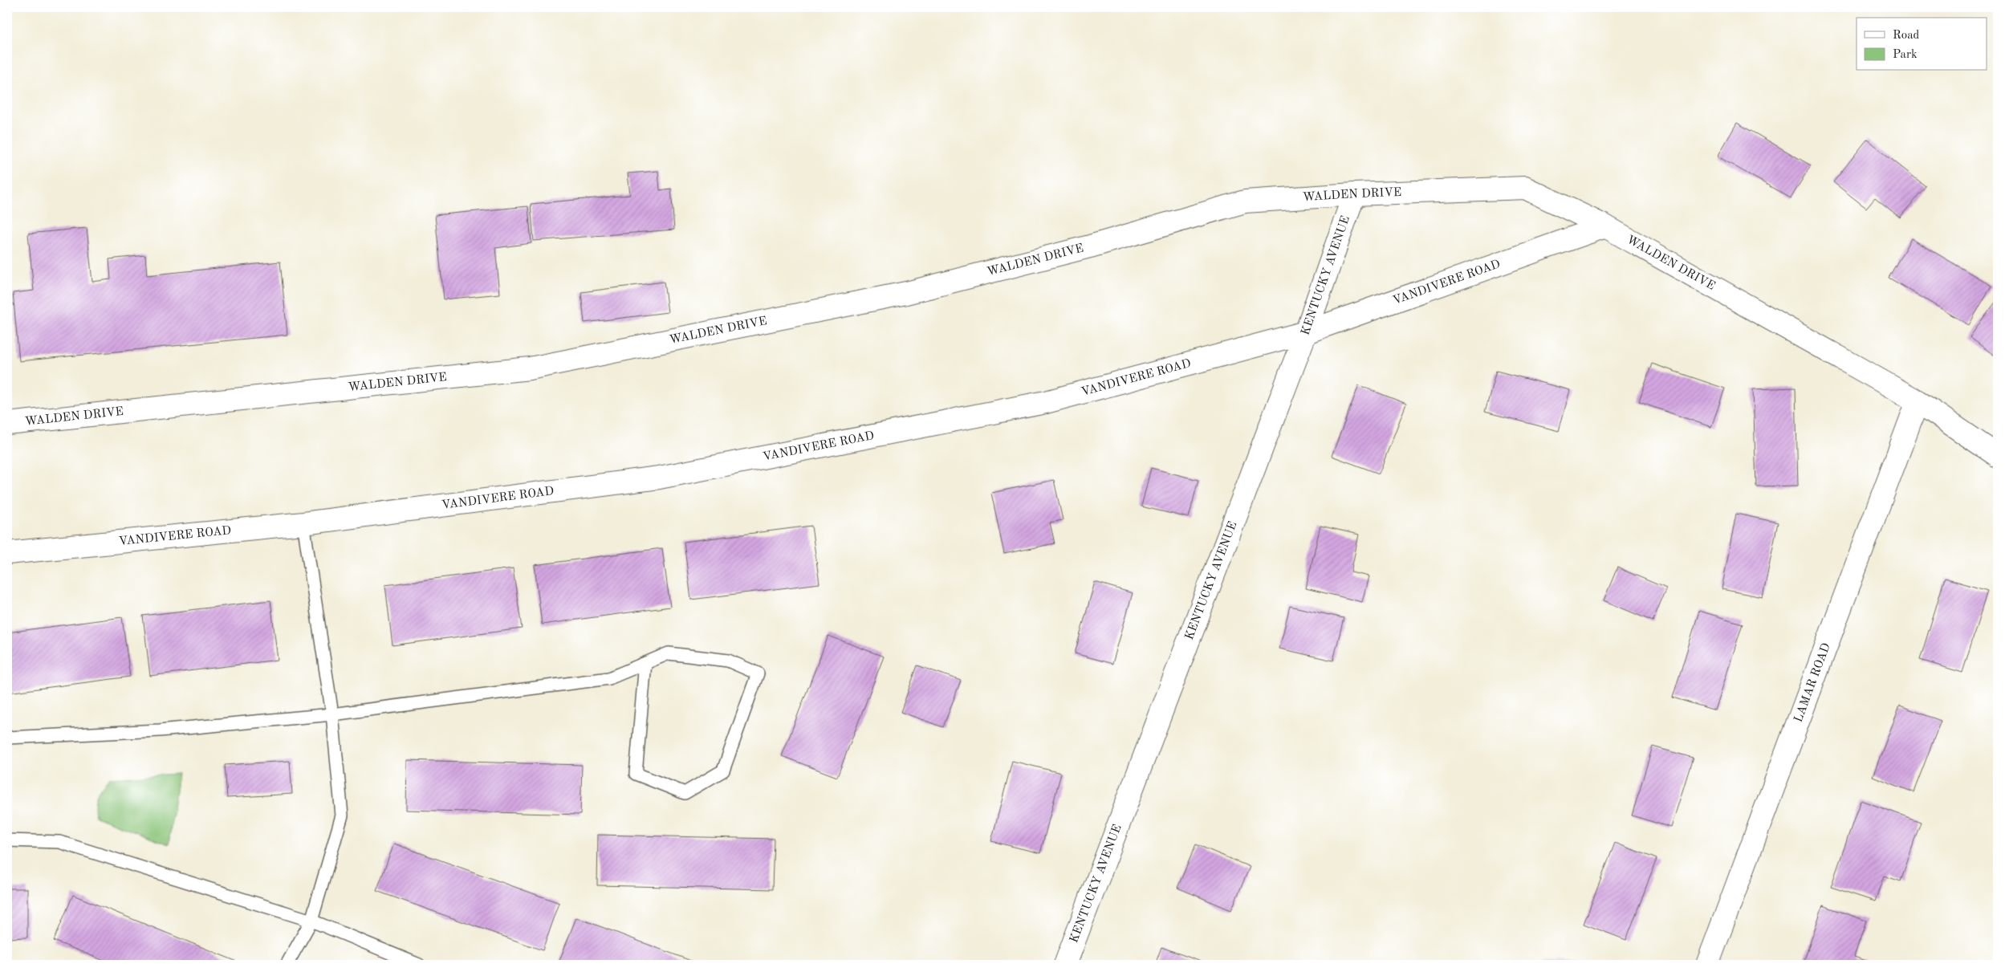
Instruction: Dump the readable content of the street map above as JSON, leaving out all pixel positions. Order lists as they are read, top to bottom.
{
  "streets": {
    "street": [
      "WALDEN DRIVE",
      "KENTUCKY AVENUE",
      "VANDIVERE ROAD",
      "LAMAR ROAD"
    ]
  },
  "crossings": [
    ["WALDEN DRIVE", "KENTUCKY AVENUE"],
    ["WALDEN DRIVE", "VANDIVERE ROAD"],
    ["WALDEN DRIVE", "LAMAR ROAD"],
    ["KENTUCKY AVENUE", "VANDIVERE ROAD"]
  ],
  "legend": ["Road", "Park"]
}
